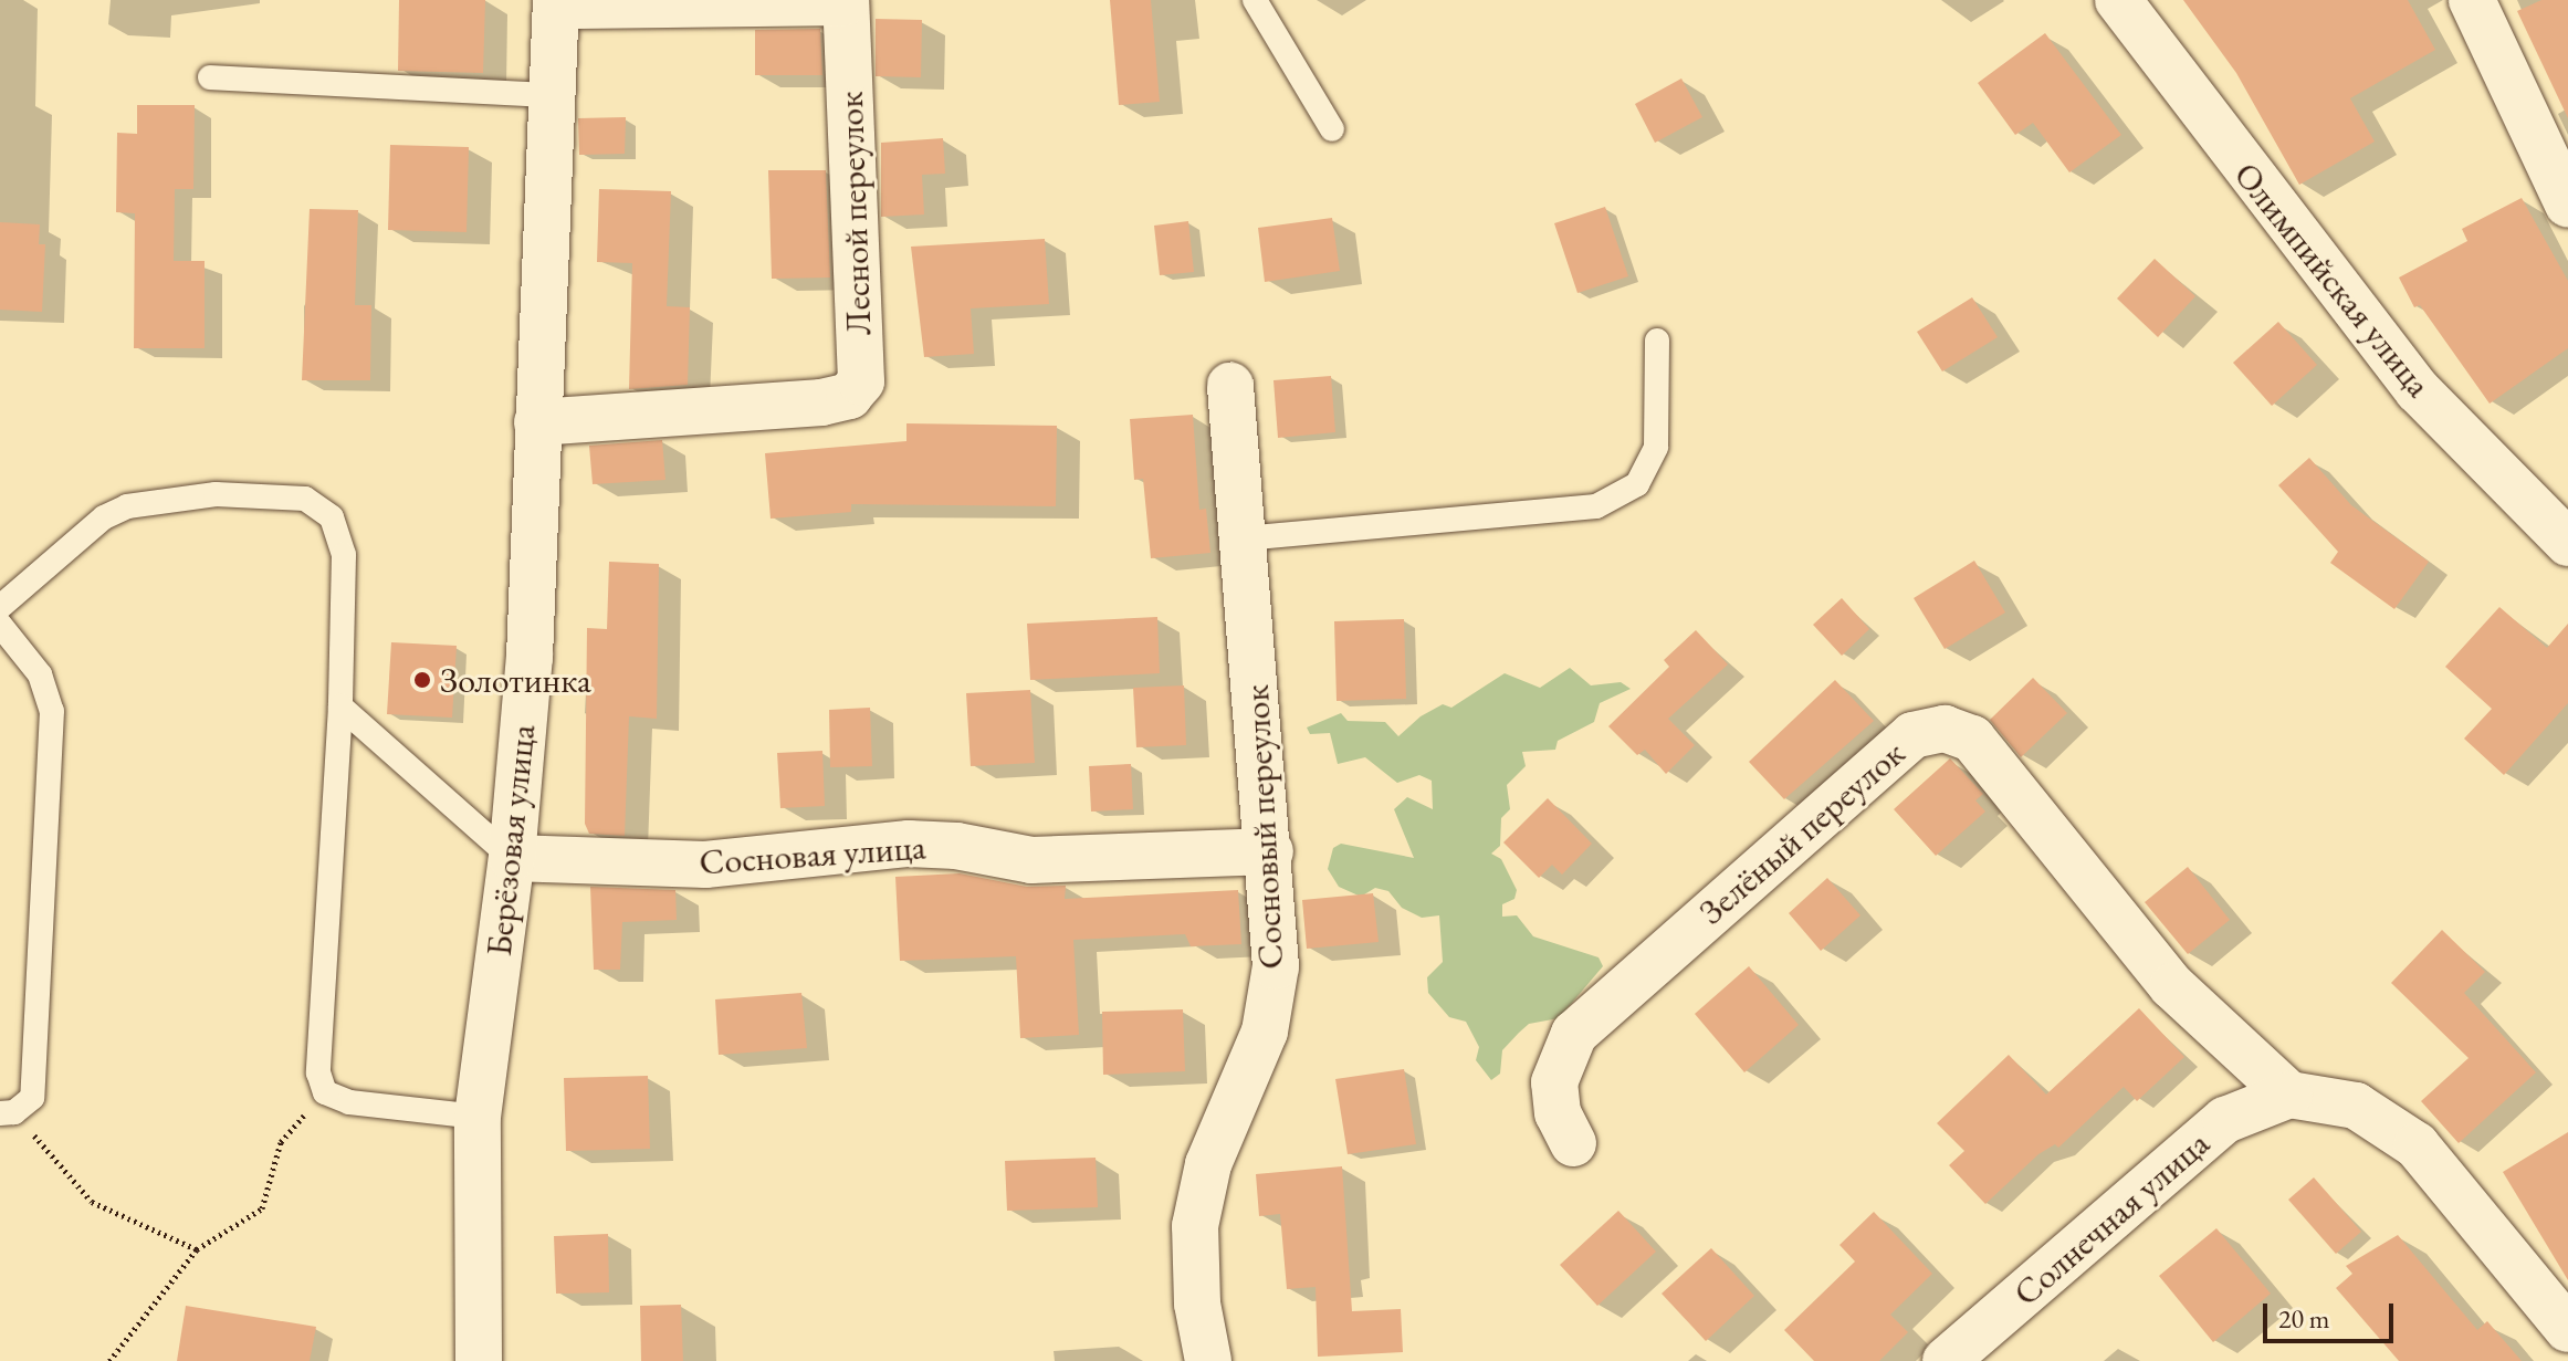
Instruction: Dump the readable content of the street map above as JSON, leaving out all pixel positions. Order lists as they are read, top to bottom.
{
  "streets": {
    "street": [
      "Лесной переулок",
      "Олимпийская улица",
      "Сосновый переулок",
      "Зелёный переулок",
      "Берёзовая улица",
      "Сосновая улица",
      "Солнечная улица"
    ]
  },
  "crossings": [
    ["Лесной переулок", "Берёзовая улица"],
    ["Сосновый переулок", "Сосновая улица"],
    ["Зелёный переулок", "Солнечная улица"],
    ["Берёзовая улица", "Сосновая улица"]
  ],
  "places": ["Золотинка"],
  "scale_bar": "20 m"
}
